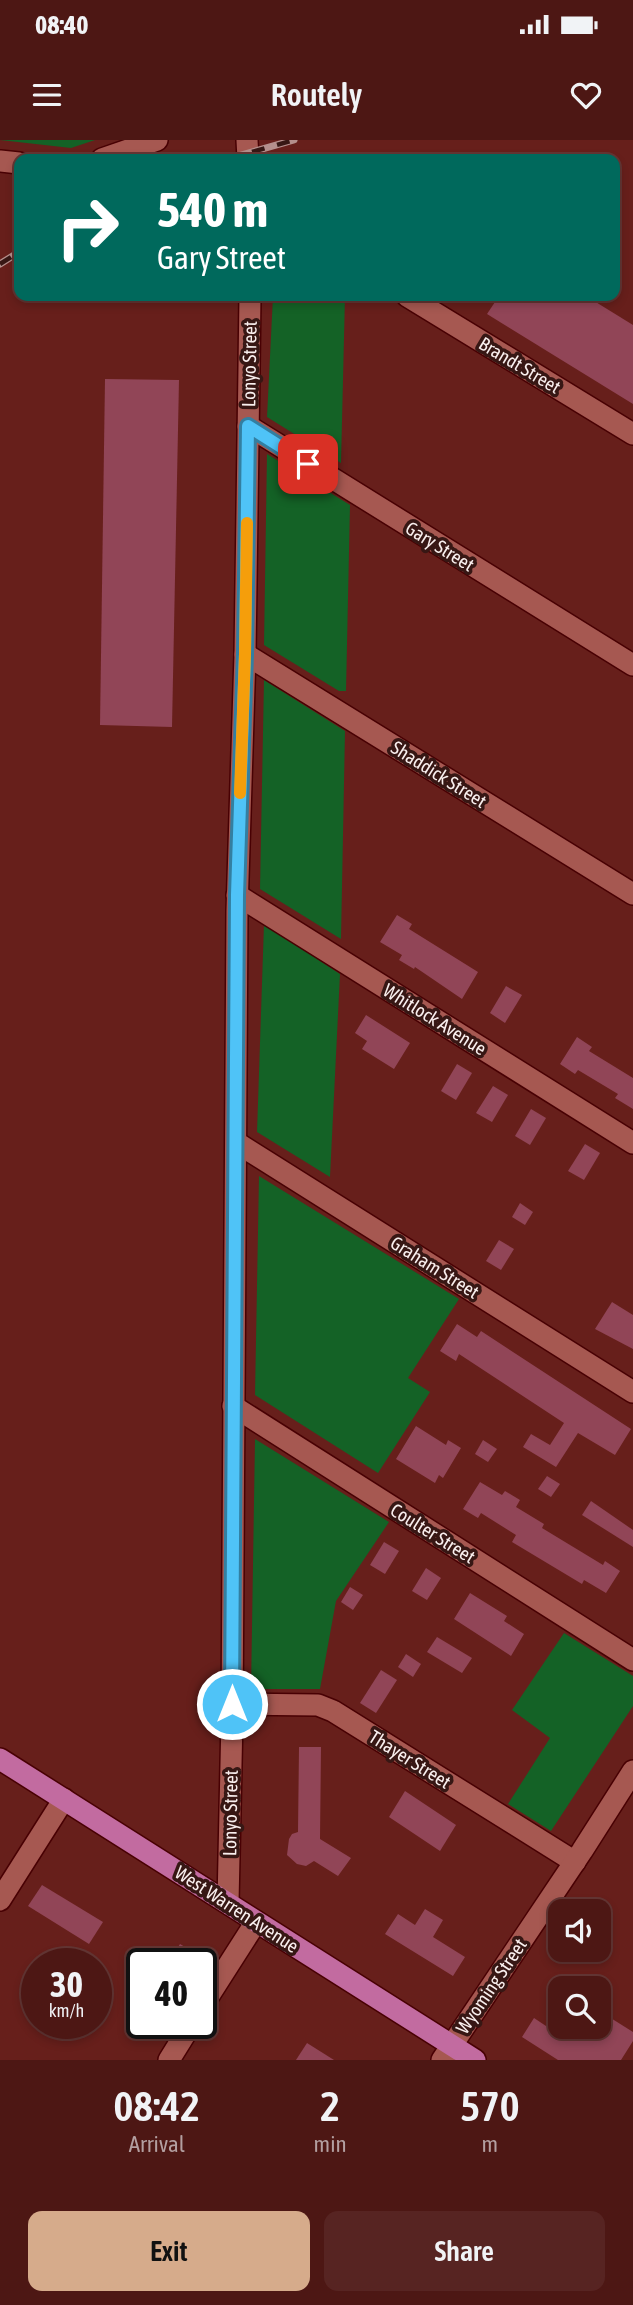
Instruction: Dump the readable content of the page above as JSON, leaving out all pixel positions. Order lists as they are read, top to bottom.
{
  "streets": {
    "main road": ["West Warren Avenue"],
    "street": [
      "Lonyo Street",
      "Brandt Street",
      "Gary Street",
      "Shaddick Street",
      "Whitlock Avenue",
      "Graham Street",
      "Coulter Street",
      "Thayer Street",
      "Wyoming Street"
    ]
  },
  "crossings": [
    ["Lonyo Street", "Gary Street"],
    ["Lonyo Street", "Shaddick Street"],
    ["Lonyo Street", "Whitlock Avenue"],
    ["Lonyo Street", "Graham Street"],
    ["Lonyo Street", "Coulter Street"],
    ["Lonyo Street", "Thayer Street"],
    ["Lonyo Street", "West Warren Avenue"],
    ["Thayer Street", "Wyoming Street"],
    ["West Warren Avenue", "Wyoming Street"]
  ],
  "page": {
    "status": "08:40",
    "header": "Routely",
    "turn": ["540 m", "Gary Street"],
    "speed": "30 km/h",
    "limit": "40",
    "eta": [
      "08:42",
      "Arrival",
      "2",
      "min",
      "570",
      "m"
    ],
    "buttons": ["Exit", "Share"]
  }
}
